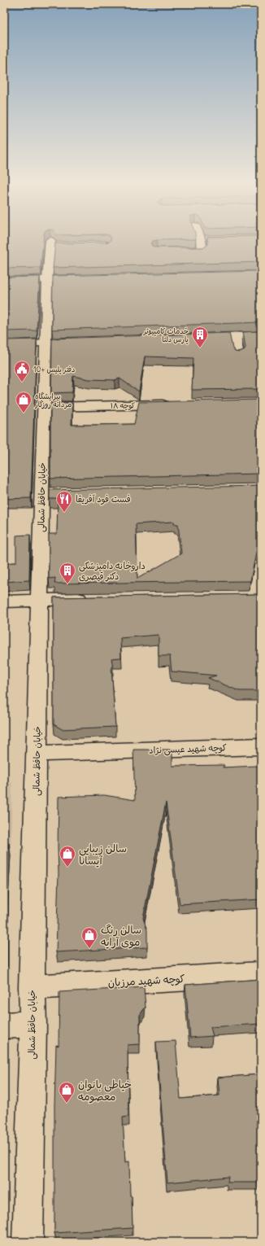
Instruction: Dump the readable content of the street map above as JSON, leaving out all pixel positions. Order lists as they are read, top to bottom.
{
  "streets": {
    "street": [
      "کوچه ۱۸",
      "خیابان حافظ شمالی",
      "کوچه شهید عیسی نژاد",
      "کوچه شهید مرزبان"
    ]
  },
  "crossings": [
    ["کوچه ۱۸", "خیابان حافظ شمالی"],
    ["خیابان حافظ شمالی", "کوچه شهید عیسی نژاد"],
    ["خیابان حافظ شمالی", "کوچه شهید مرزبان"]
  ],
  "places": {
    "building": ["خدمات کامپیوتر پارس دلتا", "داروخانه دامپزشکی دکتر قیصری"],
    "public building": ["دفتر پلیس +10"],
    "shop": [
      "پیرایشگاه مردانه روزگار",
      "سالن زیبایی آیسانا",
      "سالن رنگ موی آرایه",
      "خیاطی بانوان معصومه"
    ],
    "restaurant": ["فست فود آفریقا"]
  }
}
